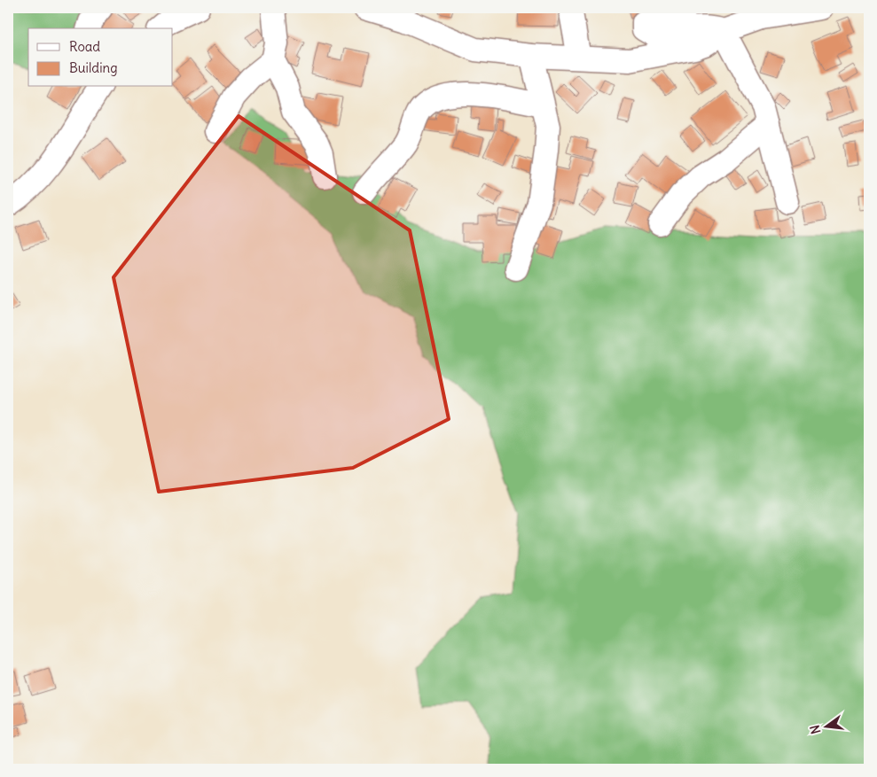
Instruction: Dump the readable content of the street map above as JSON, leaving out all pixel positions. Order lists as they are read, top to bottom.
{
  "legend": ["Road", "Building"],
  "north": "left"
}
